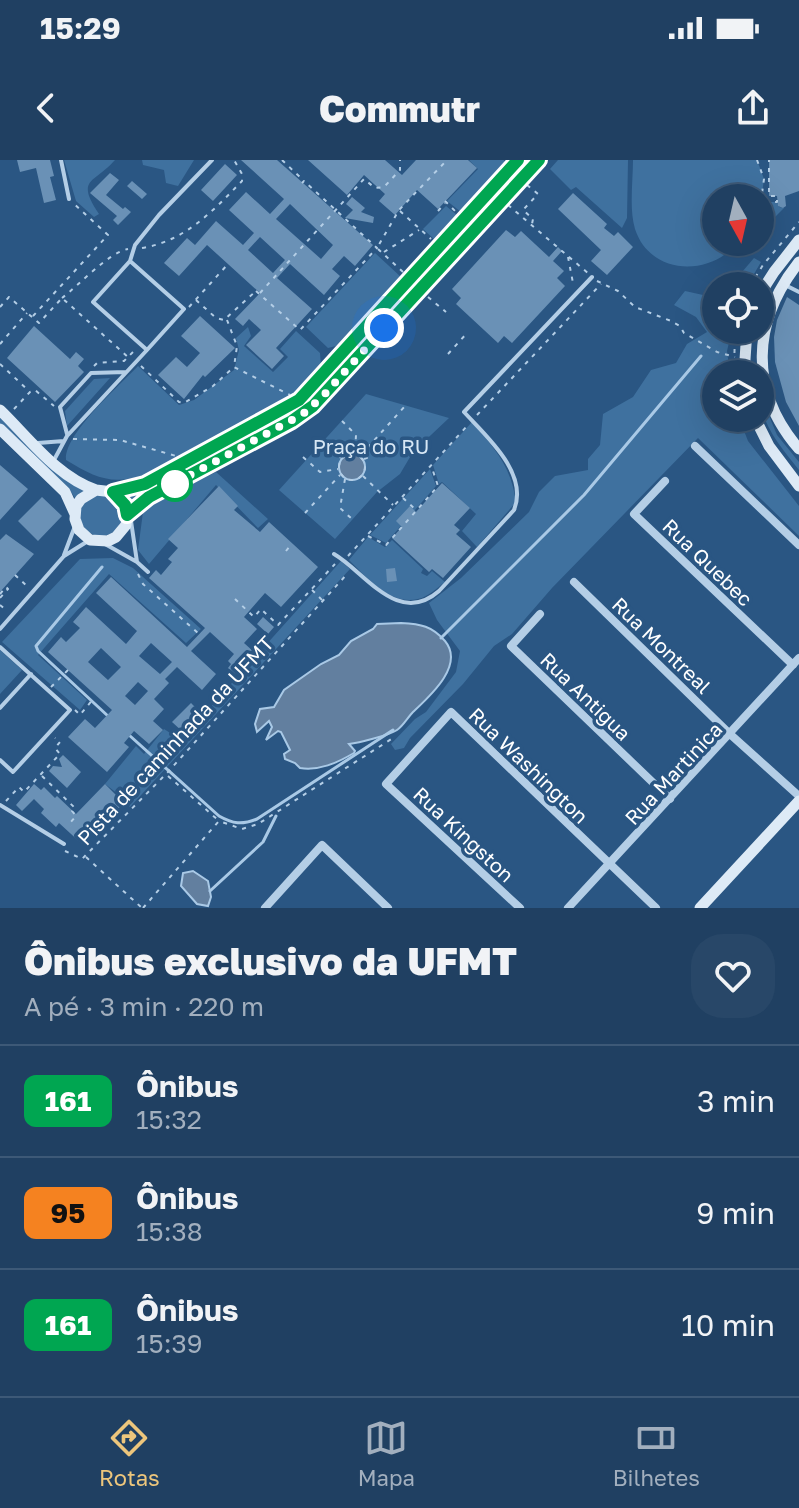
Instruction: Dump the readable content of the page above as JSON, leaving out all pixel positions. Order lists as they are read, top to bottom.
{
  "streets": {
    "street": [
      "Rua Quebec",
      "Rua Montreal",
      "Rua Antigua",
      "Rua Washington",
      "Rua Martinica",
      "Rua Kingston"
    ],
    "path": ["Pista de caminhada da UFMT"]
  },
  "crossings": [
    ["Rua Quebec", "Rua Martinica"],
    ["Rua Montreal", "Rua Martinica"],
    ["Rua Antigua", "Rua Martinica"],
    ["Rua Washington", "Rua Martinica"],
    ["Rua Washington", "Rua Kingston"]
  ],
  "parks": ["Praça do RU"],
  "lines": ["bus line 161"],
  "north": "bottom",
  "page": {
    "status": "15:29",
    "header": "Commutr",
    "heading": ["Ônibus exclusivo da UFMT", "A pé · 3 min · 220 m"],
    "list": [
      {
        "mark": "161",
        "name": "Ônibus",
        "note": "15:32",
        "value": "3 min"
      },
      {
        "mark": "95",
        "name": "Ônibus",
        "note": "15:38",
        "value": "9 min"
      },
      {
        "mark": "161",
        "name": "Ônibus",
        "note": "15:39",
        "value": "10 min"
      }
    ],
    "tabs": ["Rotas", "Mapa", "Bilhetes"]
  }
}
